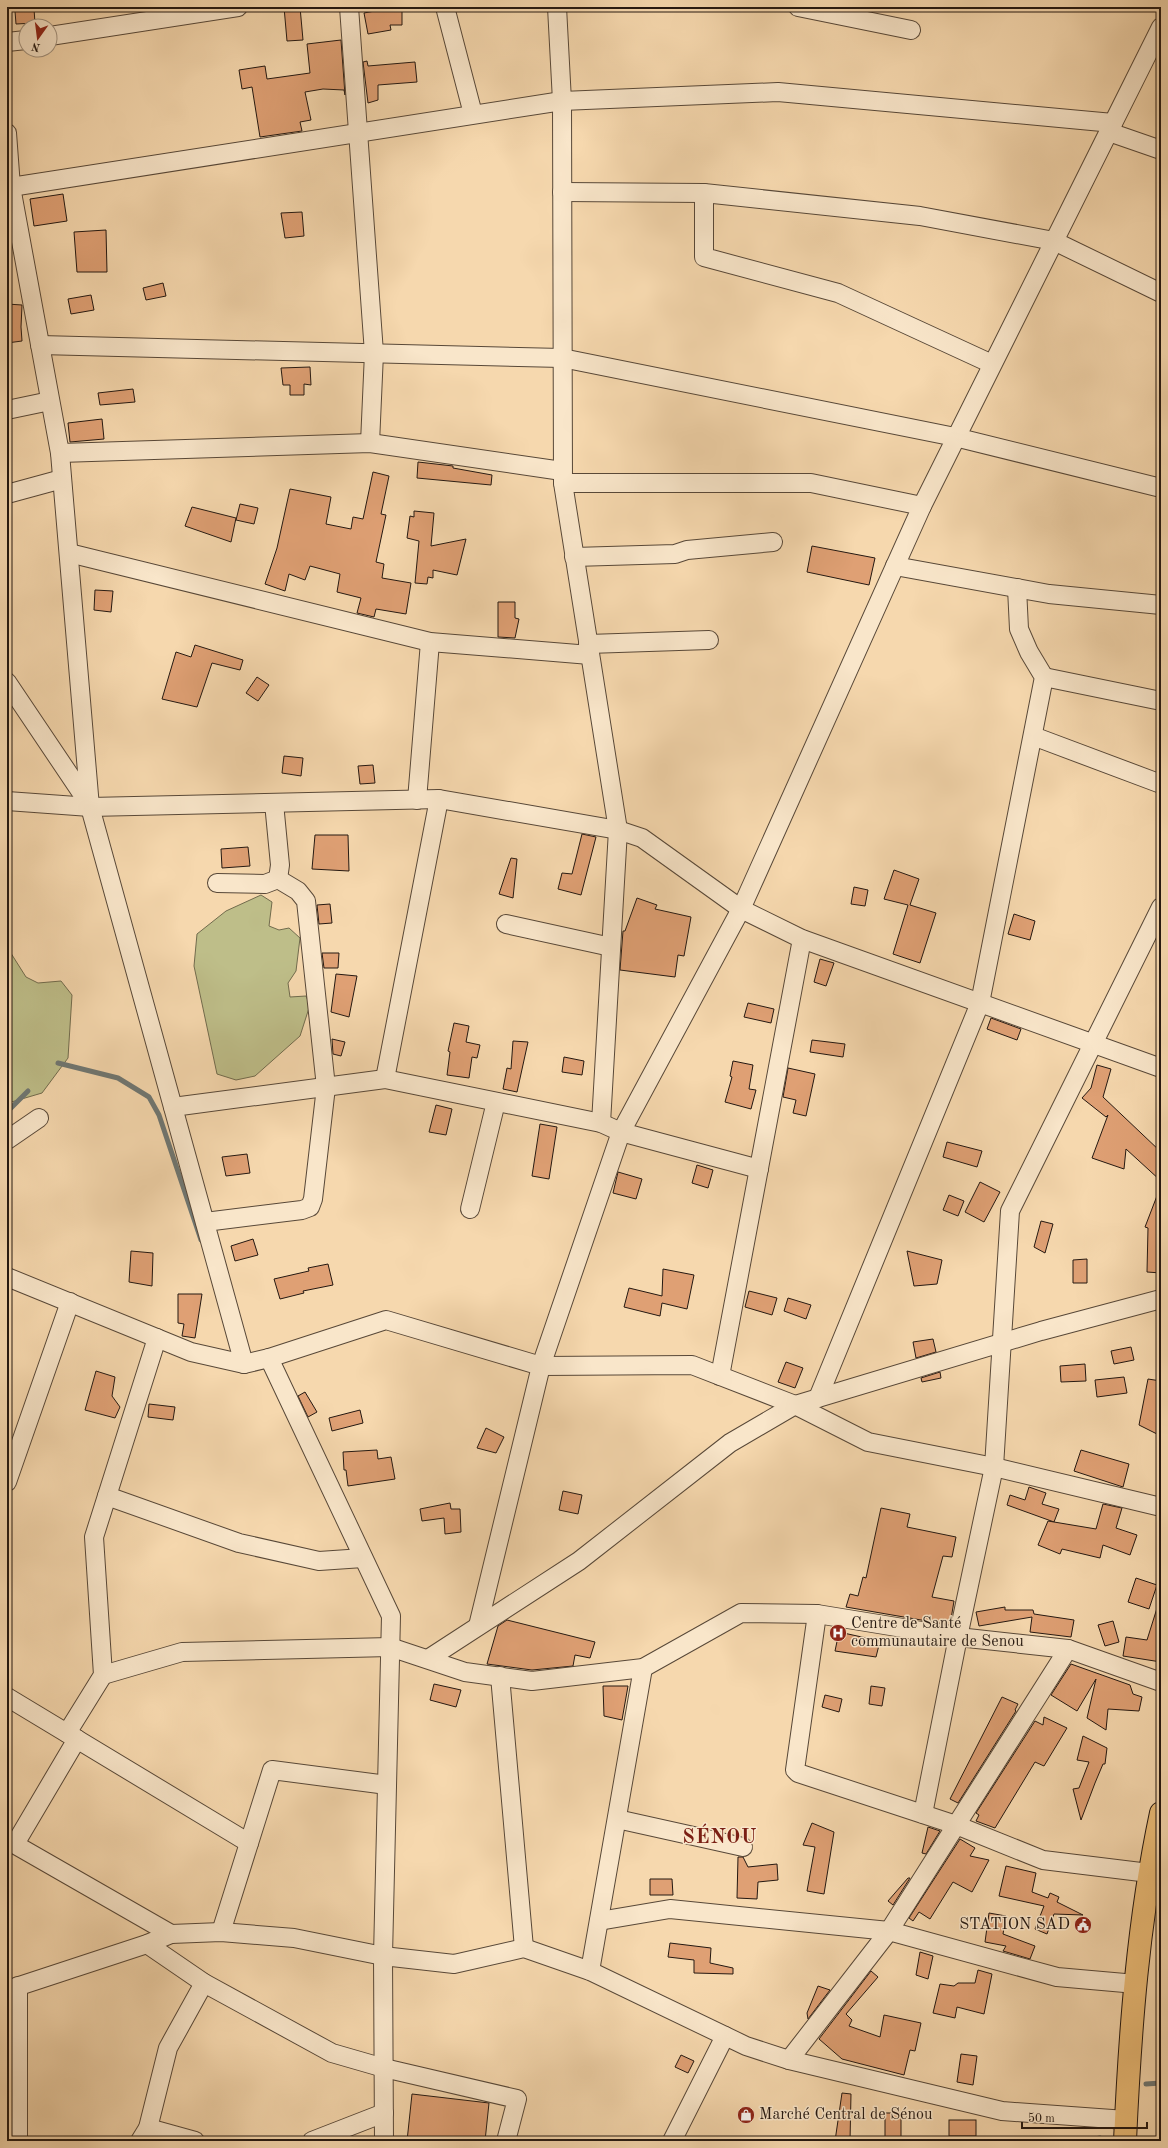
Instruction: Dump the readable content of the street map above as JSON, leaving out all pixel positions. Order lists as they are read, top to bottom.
{
  "districts": ["SÉNOU"],
  "places": {
    "hospital": ["Centre de Santé communautaire de Senou"],
    "public building": ["STATION SAD"],
    "shop": ["Marché Central de Sénou"]
  },
  "scale_bar": "50 m",
  "north": "bottom"
}
